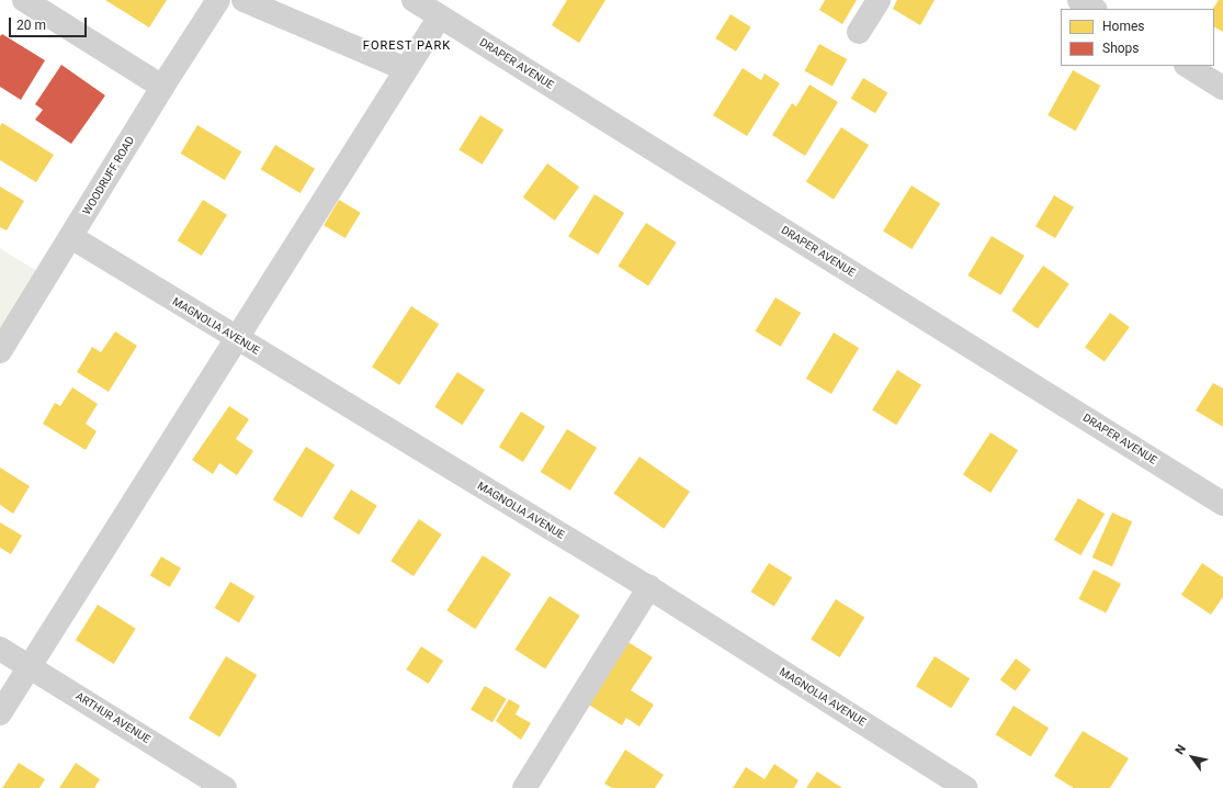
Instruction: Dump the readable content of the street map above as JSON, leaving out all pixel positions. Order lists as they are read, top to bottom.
{
  "streets": {
    "street": [
      "DRAPER AVENUE",
      "WOODRUFF ROAD",
      "MAGNOLIA AVENUE",
      "ARTHUR AVENUE"
    ]
  },
  "crossings": [
    ["WOODRUFF ROAD", "MAGNOLIA AVENUE"]
  ],
  "districts": ["FOREST PARK"],
  "legend": ["Homes", "Shops"],
  "scale_bar": "20 m",
  "north": "top left"
}
